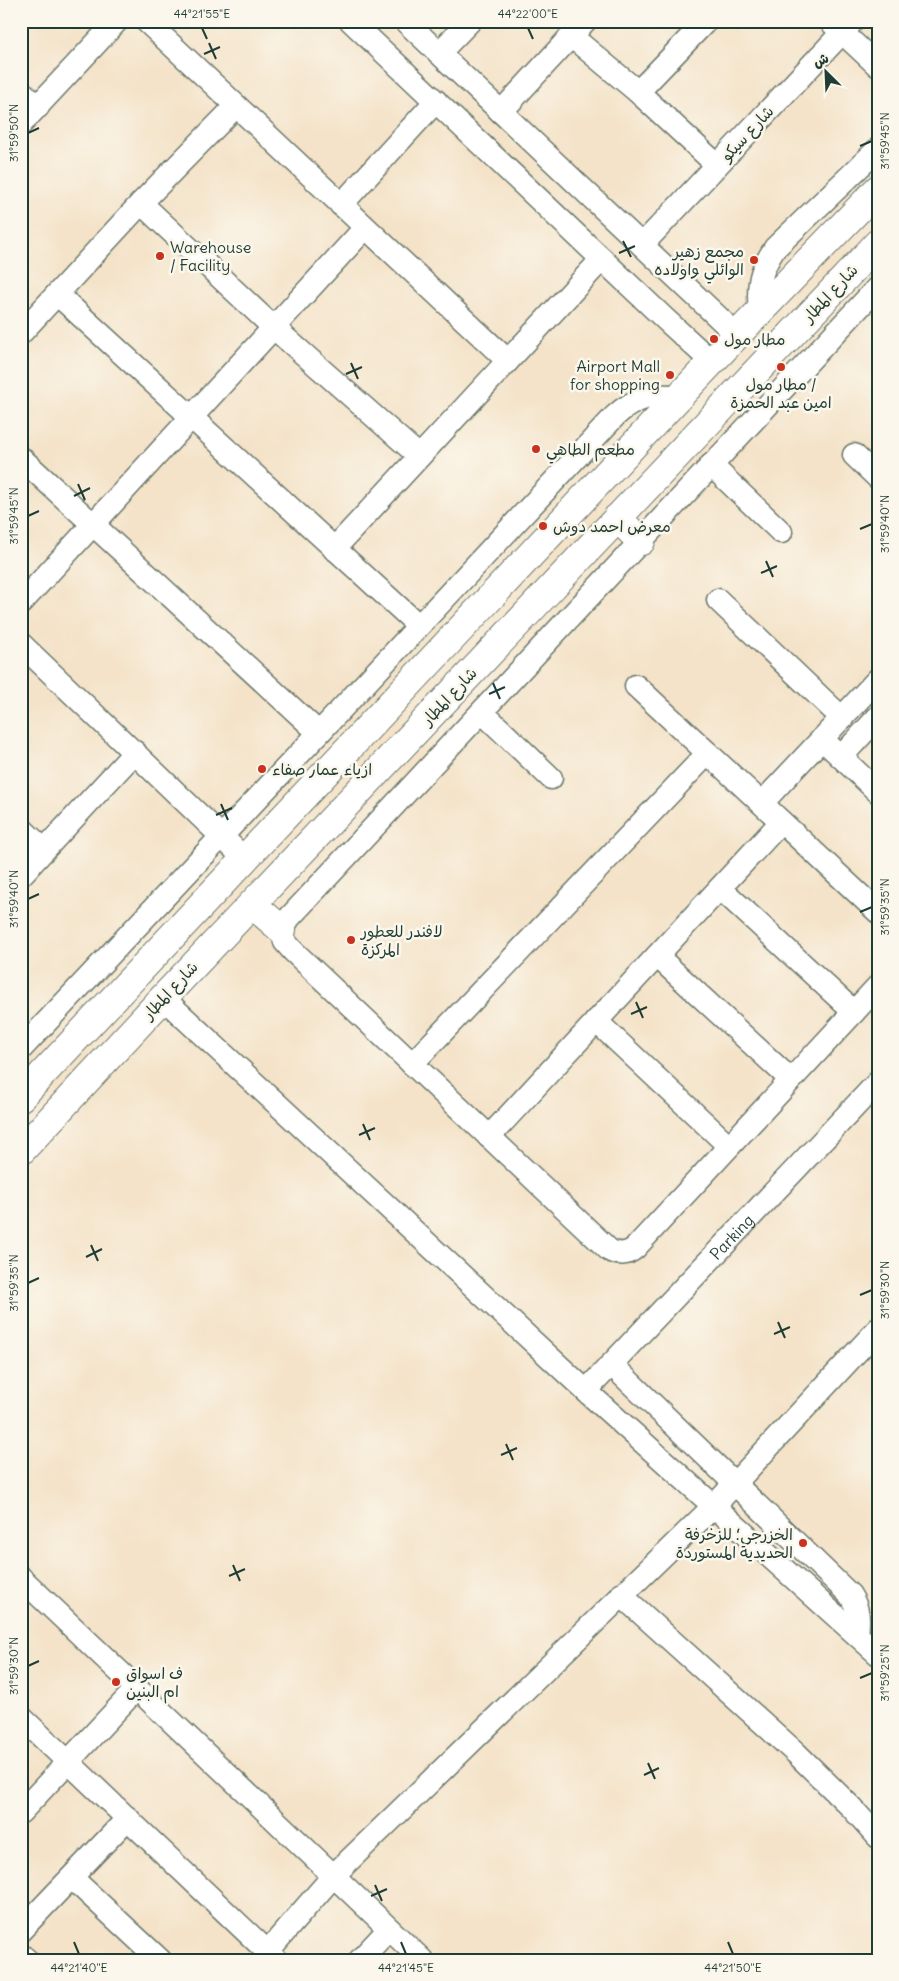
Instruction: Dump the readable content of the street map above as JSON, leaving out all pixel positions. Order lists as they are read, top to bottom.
{
  "streets": {
    "main road": ["شارع المطار"],
    "street": ["شارع سيكو", "Parking"]
  },
  "places": [
    "Warehouse / Facility",
    "مجمع زهير الوائلي واولاده",
    "مطار مول",
    "مطار مول / امين عبد الحمزة",
    "Airport Mall for shopping",
    "مطعم الطاهي",
    "معرض احمد دوش",
    "ازياء عمار صفاء",
    "لافندر للعطور المركزة",
    "الخزرجي؛ للزخرفة الحديدية المستوردة",
    "ف اسواق ام البنين"
  ],
  "north": "top left",
  "coordinates": [
    "44°21'55\"E",
    "44°22'00\"E",
    "31°59'50\"N",
    "31°59'45\"N",
    "31°59'40\"N",
    "31°59'35\"N",
    "31°59'30\"N",
    "31°59'25\"N",
    "44°21'40\"E",
    "44°21'45\"E",
    "44°21'50\"E"
  ]
}
